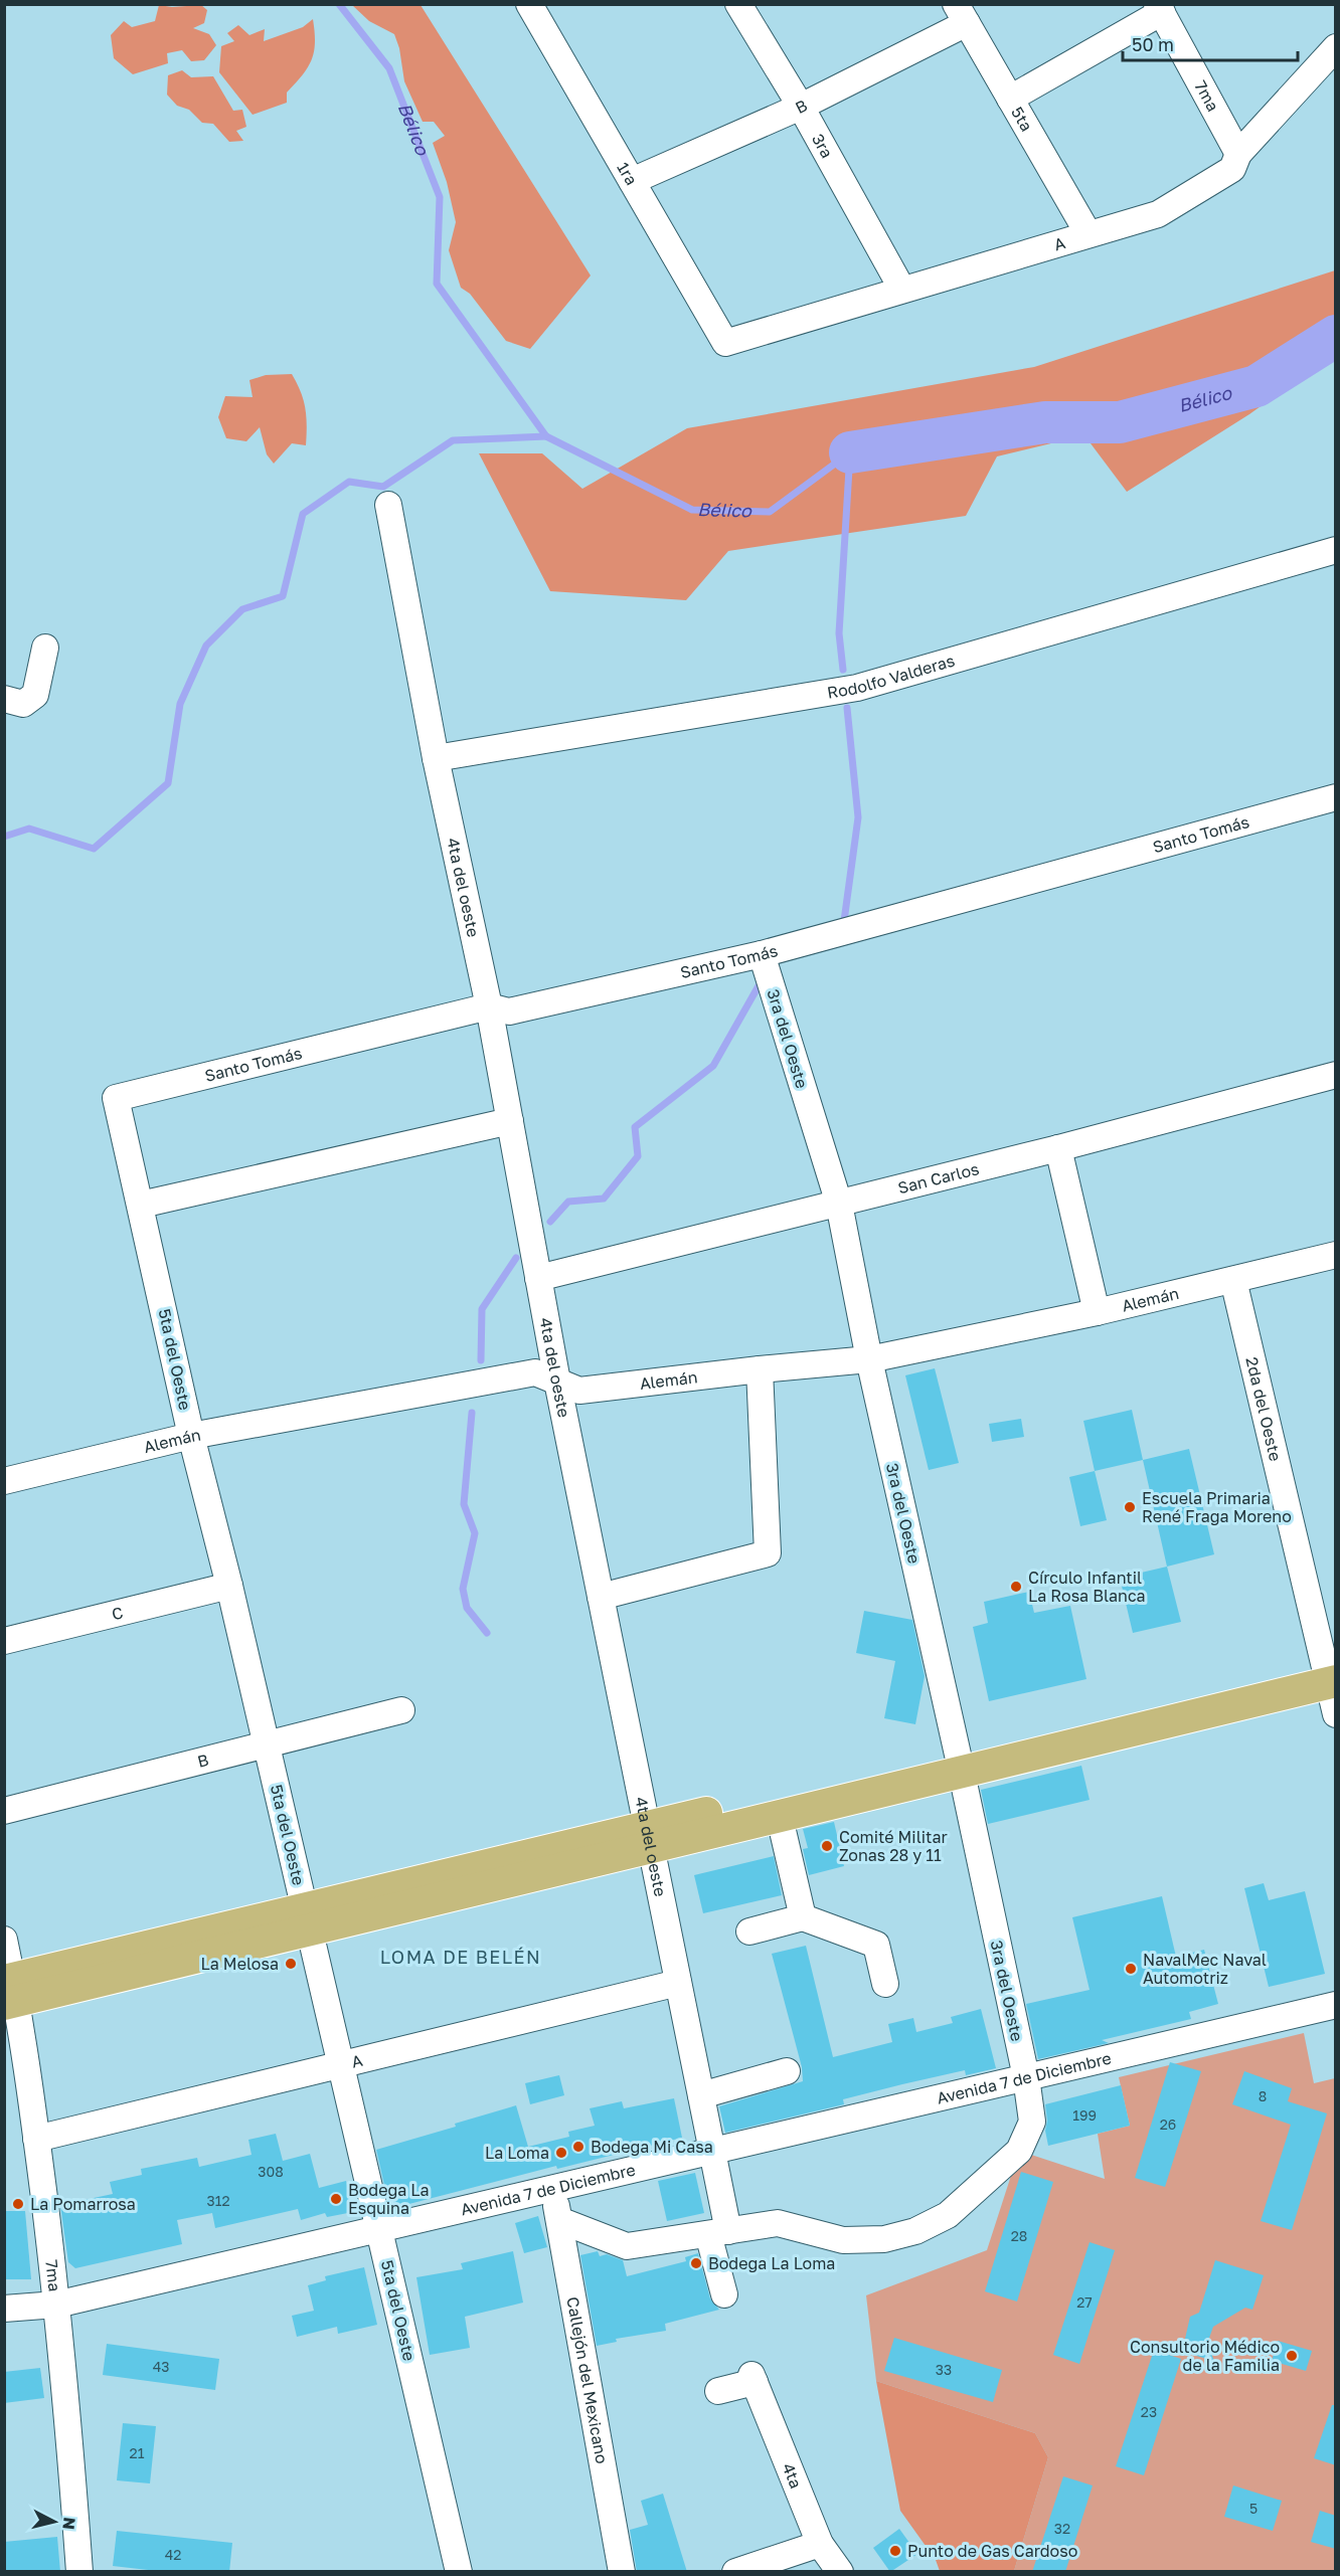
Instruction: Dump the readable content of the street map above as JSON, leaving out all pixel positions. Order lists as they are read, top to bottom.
{
  "streets": {
    "street": [
      "7ma",
      "B",
      "5ta",
      "3ra",
      "1ra",
      "A",
      "Rodolfo Valderas",
      "Santo Tomás",
      "4ta del oeste",
      "3ra del Oeste",
      "San Carlos",
      "Alemán",
      "5ta del Oeste",
      "2da del Oeste",
      "C",
      "Avenida 7 de Diciembre",
      "Callejón del Mexicano",
      "4ta"
    ]
  },
  "crossings": [
    ["7ma", "A"],
    ["7ma", "Avenida 7 de Diciembre"],
    ["B", "5ta"],
    ["B", "3ra"],
    ["B", "1ra"],
    ["B", "5ta del Oeste"],
    ["5ta", "A"],
    ["3ra", "A"],
    ["1ra", "A"],
    ["A", "4ta del oeste"],
    ["A", "5ta del Oeste"],
    ["Rodolfo Valderas", "4ta del oeste"],
    ["Santo Tomás", "4ta del oeste"],
    ["Santo Tomás", "3ra del Oeste"],
    ["Santo Tomás", "5ta del Oeste"],
    ["4ta del oeste", "3ra del Oeste"],
    ["4ta del oeste", "San Carlos"],
    ["4ta del oeste", "Alemán"],
    ["4ta del oeste", "Avenida 7 de Diciembre"],
    ["3ra del Oeste", "San Carlos"],
    ["3ra del Oeste", "Alemán"],
    ["3ra del Oeste", "Avenida 7 de Diciembre"],
    ["3ra del Oeste", "Callejón del Mexicano"],
    ["Alemán", "5ta del Oeste"],
    ["Alemán", "2da del Oeste"],
    ["5ta del Oeste", "C"],
    ["5ta del Oeste", "Avenida 7 de Diciembre"],
    ["Avenida 7 de Diciembre", "Callejón del Mexicano"]
  ],
  "districts": ["LOMA DE BELÉN"],
  "water": ["Bélico"],
  "places": [
    "Escuela Primaria René Fraga Moreno",
    "Círculo Infantil La Rosa Blanca",
    "Comité Militar Zonas 28 y 11",
    "La Melosa",
    "NavalMec Naval Automotriz",
    "Bodega Mi Casa",
    "La Loma",
    "Bodega La Esquina",
    "La Pomarrosa",
    "Bodega La Loma",
    "Consultorio Médico de la Familia",
    "Punto de Gas Cardoso"
  ],
  "house_numbers": [
    "8",
    "199",
    "26",
    "308",
    "312",
    "28",
    "27",
    "43",
    "33",
    "23",
    "21",
    "5",
    "32",
    "42"
  ],
  "scale_bar": "50 m",
  "north": "right"
}
